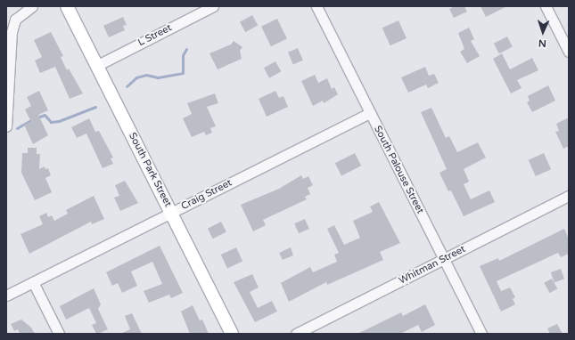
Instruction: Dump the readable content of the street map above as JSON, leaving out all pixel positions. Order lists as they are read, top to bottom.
{
  "streets": {
    "main road": ["South Park Street"],
    "street": [
      "L Street",
      "South Palouse Street",
      "Craig Street",
      "Whitman Street"
    ]
  },
  "crossings": [
    ["L Street", "South Park Street"],
    ["South Park Street", "Craig Street"],
    ["South Palouse Street", "Craig Street"],
    ["South Palouse Street", "Whitman Street"]
  ],
  "north": "bottom"
}
